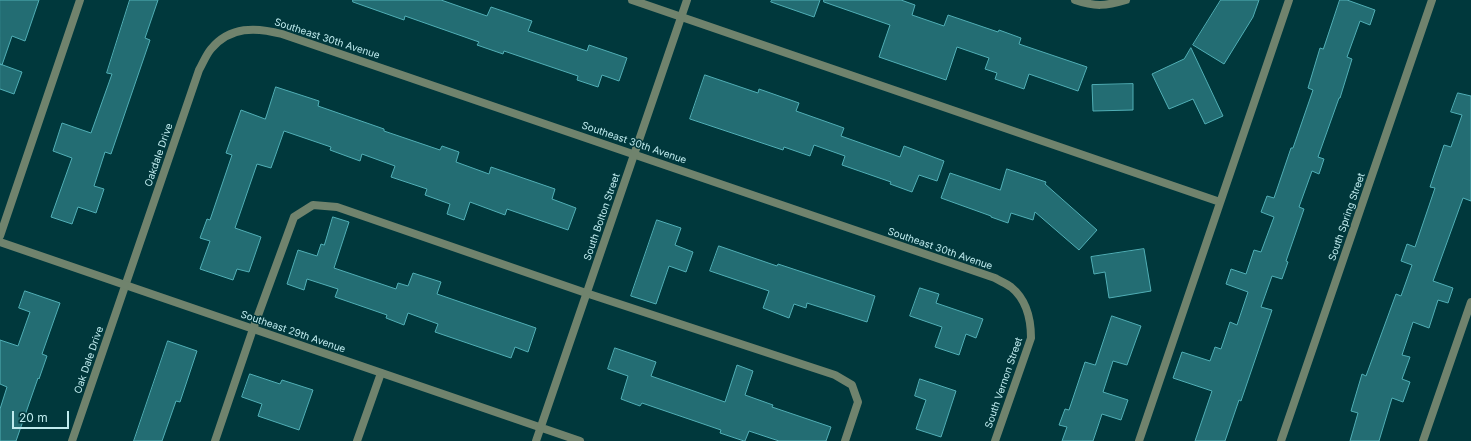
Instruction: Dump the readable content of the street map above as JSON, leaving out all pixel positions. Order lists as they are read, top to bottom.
{
  "streets": {
    "street": [
      "Southeast 30th Avenue",
      "Oakdale Drive",
      "South Bolton Street",
      "South Spring Street",
      "Southeast 29th Avenue",
      "Oak Dale Drive",
      "South Vernon Street"
    ]
  },
  "crossings": [
    ["Southeast 30th Avenue", "Oakdale Drive"],
    ["Southeast 30th Avenue", "South Bolton Street"],
    ["Southeast 30th Avenue", "South Vernon Street"],
    ["Oakdale Drive", "Southeast 29th Avenue"],
    ["Oakdale Drive", "Oak Dale Drive"],
    ["South Bolton Street", "Southeast 29th Avenue"],
    ["Southeast 29th Avenue", "Oak Dale Drive"]
  ],
  "scale_bar": "20 m"
}
